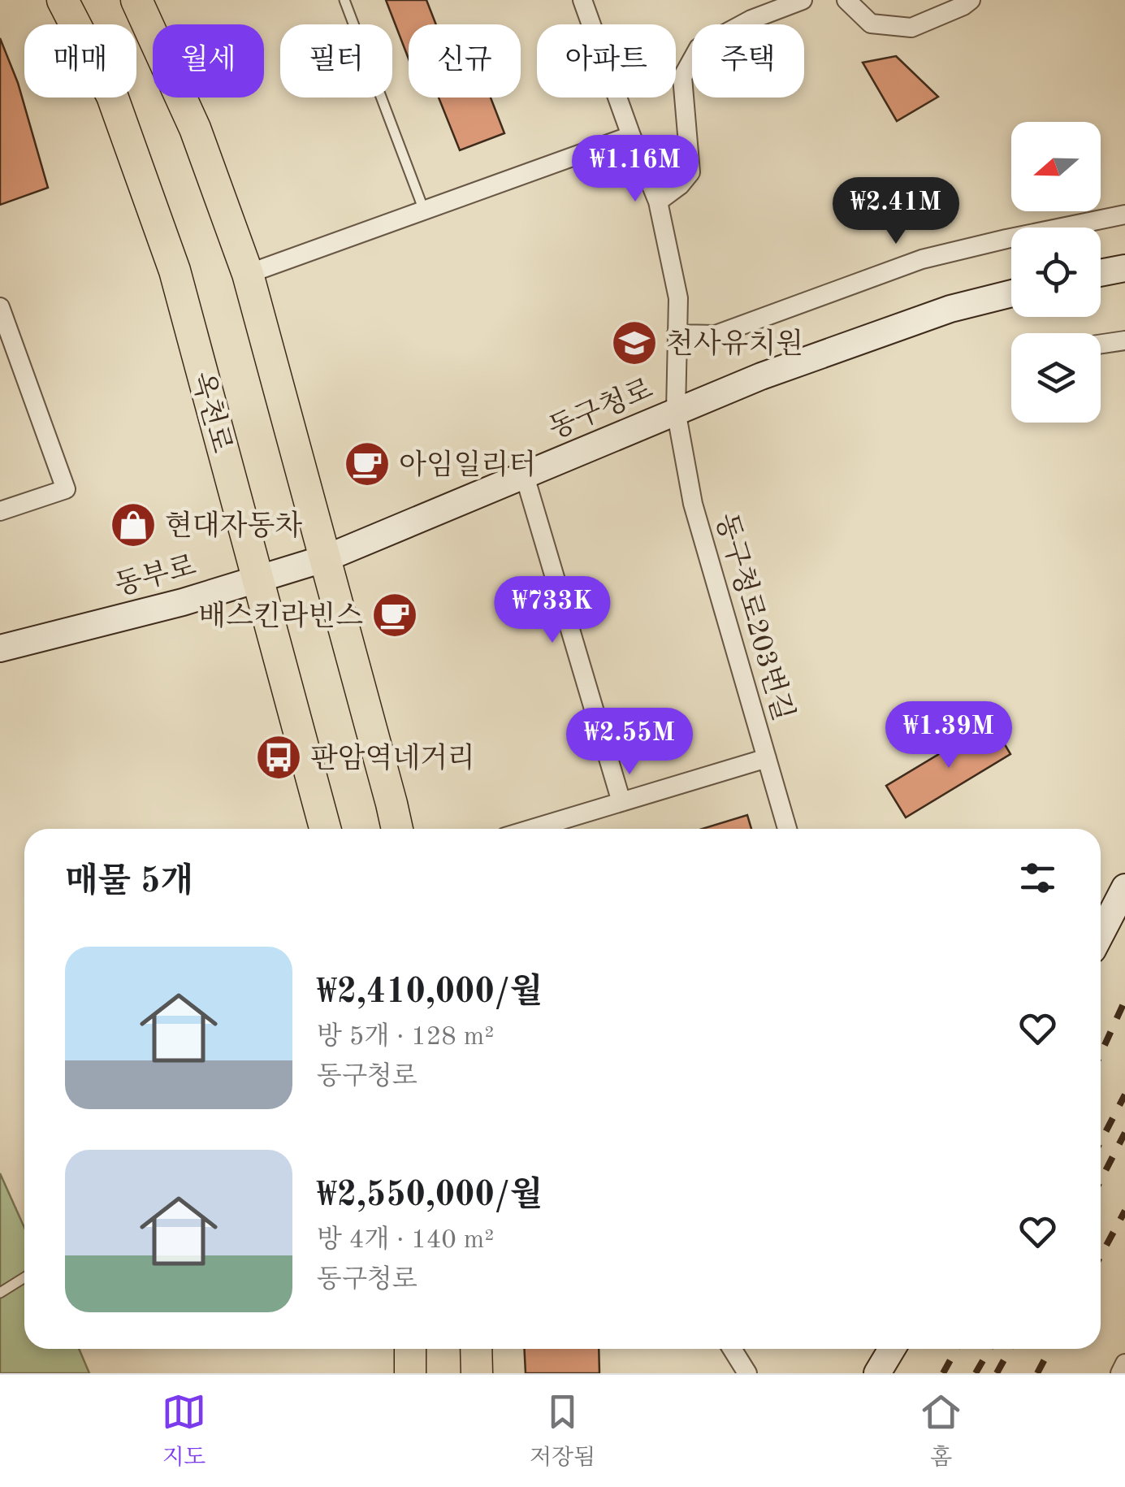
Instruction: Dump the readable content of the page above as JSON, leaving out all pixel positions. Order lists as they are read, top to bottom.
{
  "streets": {
    "main road": ["동구청로", "옥천로", "동부로"],
    "street": ["동구청로203번길"]
  },
  "crossings": [
    ["동구청로", "동부로"],
    ["동구청로", "동구청로203번길"],
    ["옥천로", "동부로"]
  ],
  "places": {
    "school or university": ["천사유치원"],
    "cafe": ["아임일리터", "배스킨라빈스"],
    "shop": ["현대자동차"],
    "bus stop": ["판암역네거리"]
  },
  "north": "left",
  "page": {
    "chip": [
      "매매",
      "월세",
      "필터",
      "신규",
      "아파트",
      "주택"
    ],
    "price": [
      "₩1.16M",
      "₩2.41M",
      "₩733K",
      "₩1.39M",
      "₩2.55M"
    ],
    "heading": "매물 5개",
    "list": [
      {
        "name": "₩2,410,000/월",
        "note": "방 5개 · 128 m² · 동구청로"
      },
      {
        "name": "₩2,550,000/월",
        "note": "방 4개 · 140 m² · 동구청로"
      }
    ],
    "tabs": ["지도", "저장됨", "홈"]
  }
}
